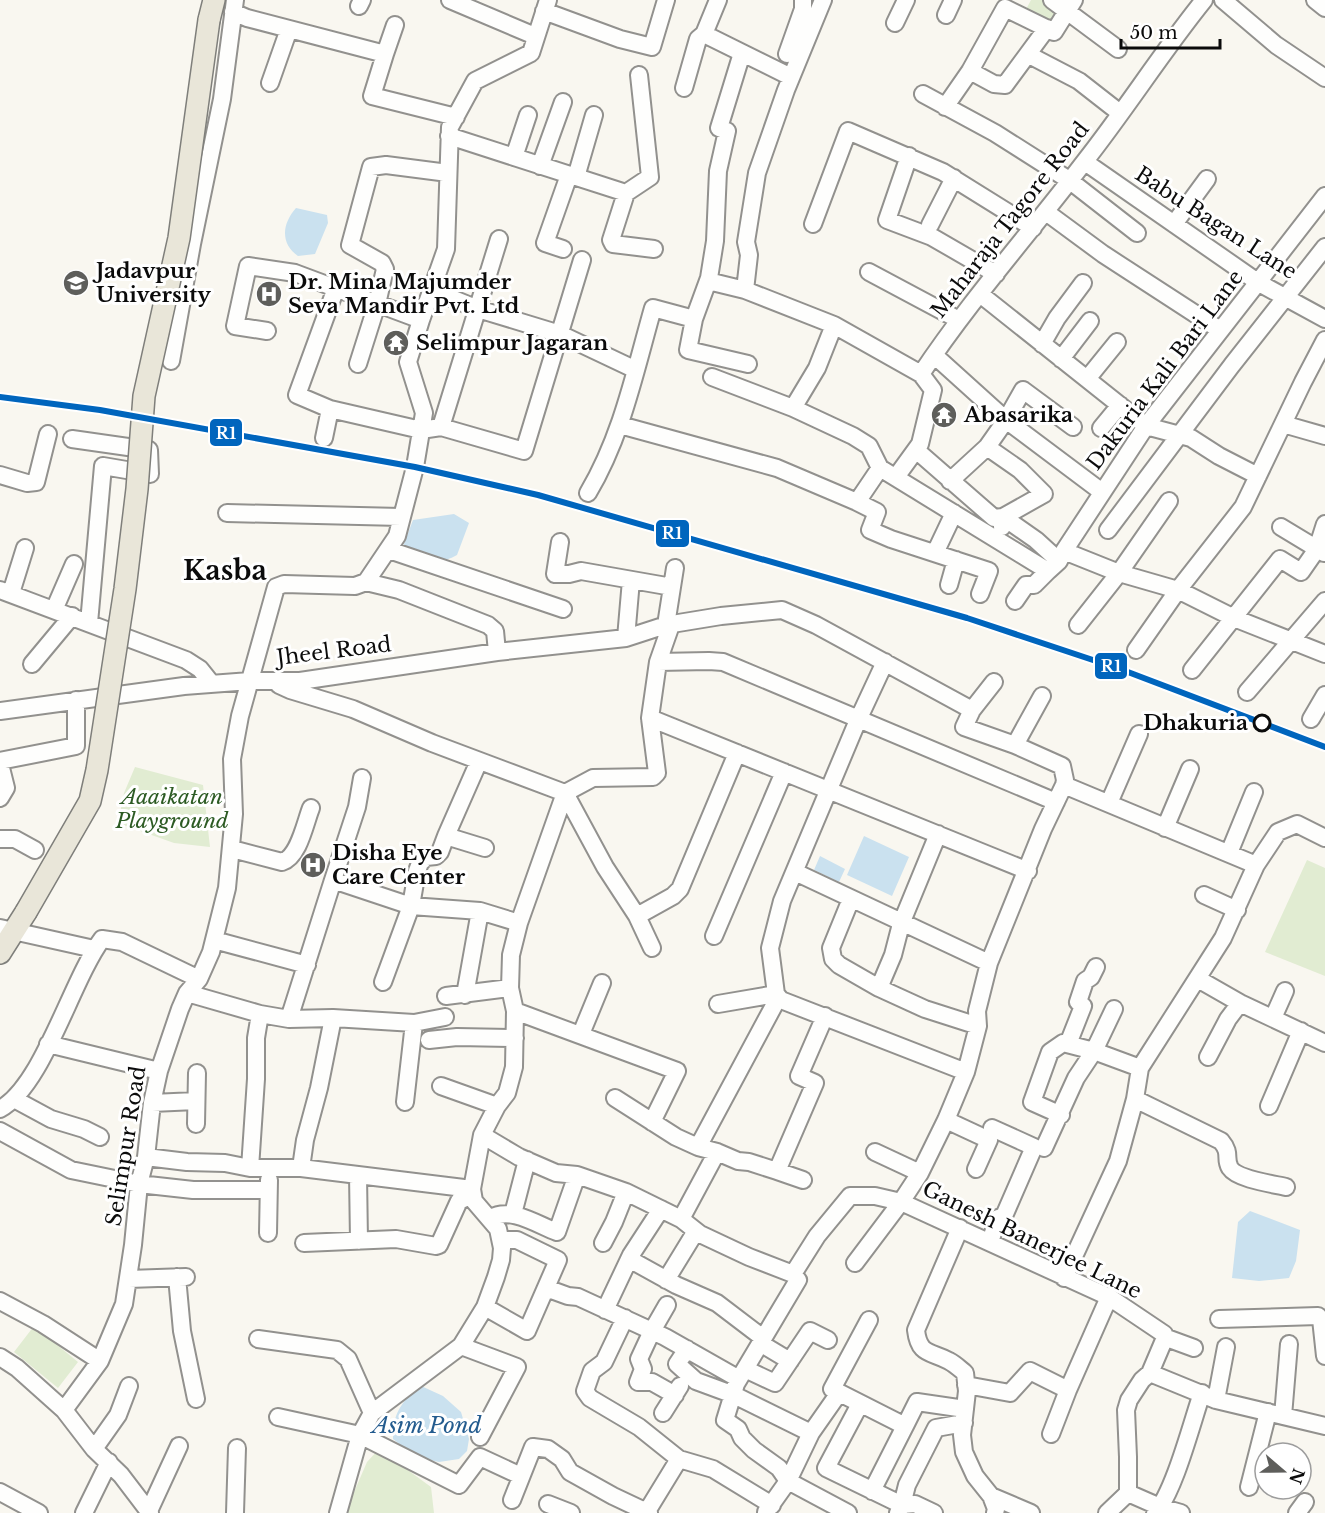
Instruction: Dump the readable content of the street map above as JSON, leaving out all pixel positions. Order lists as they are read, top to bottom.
{
  "streets": {
    "street": [
      "Maharaja Tagore Road",
      "Babu Bagan Lane",
      "Dakuria Kali Bari Lane",
      "Jheel Road",
      "Selimpur Road",
      "Ganesh Banerjee Lane"
    ]
  },
  "crossings": [
    ["Maharaja Tagore Road", "Babu Bagan Lane"],
    ["Babu Bagan Lane", "Dakuria Kali Bari Lane"],
    ["Jheel Road", "Selimpur Road"]
  ],
  "districts": ["Kasba"],
  "water": ["Asim Pond"],
  "parks": ["Aaaikatan Playground"],
  "places": {
    "school or university": ["Jadavpur University"],
    "hospital": ["Dr. Mina Majumder Seva Mandir Pvt. Ltd", "Disha Eye Care Center"],
    "temple": ["Selimpur Jagaran", "Abasarika"],
    "other": ["Dhakuria"]
  },
  "lines": ["transit line R1"],
  "scale_bar": "50 m",
  "north": "right"
}
